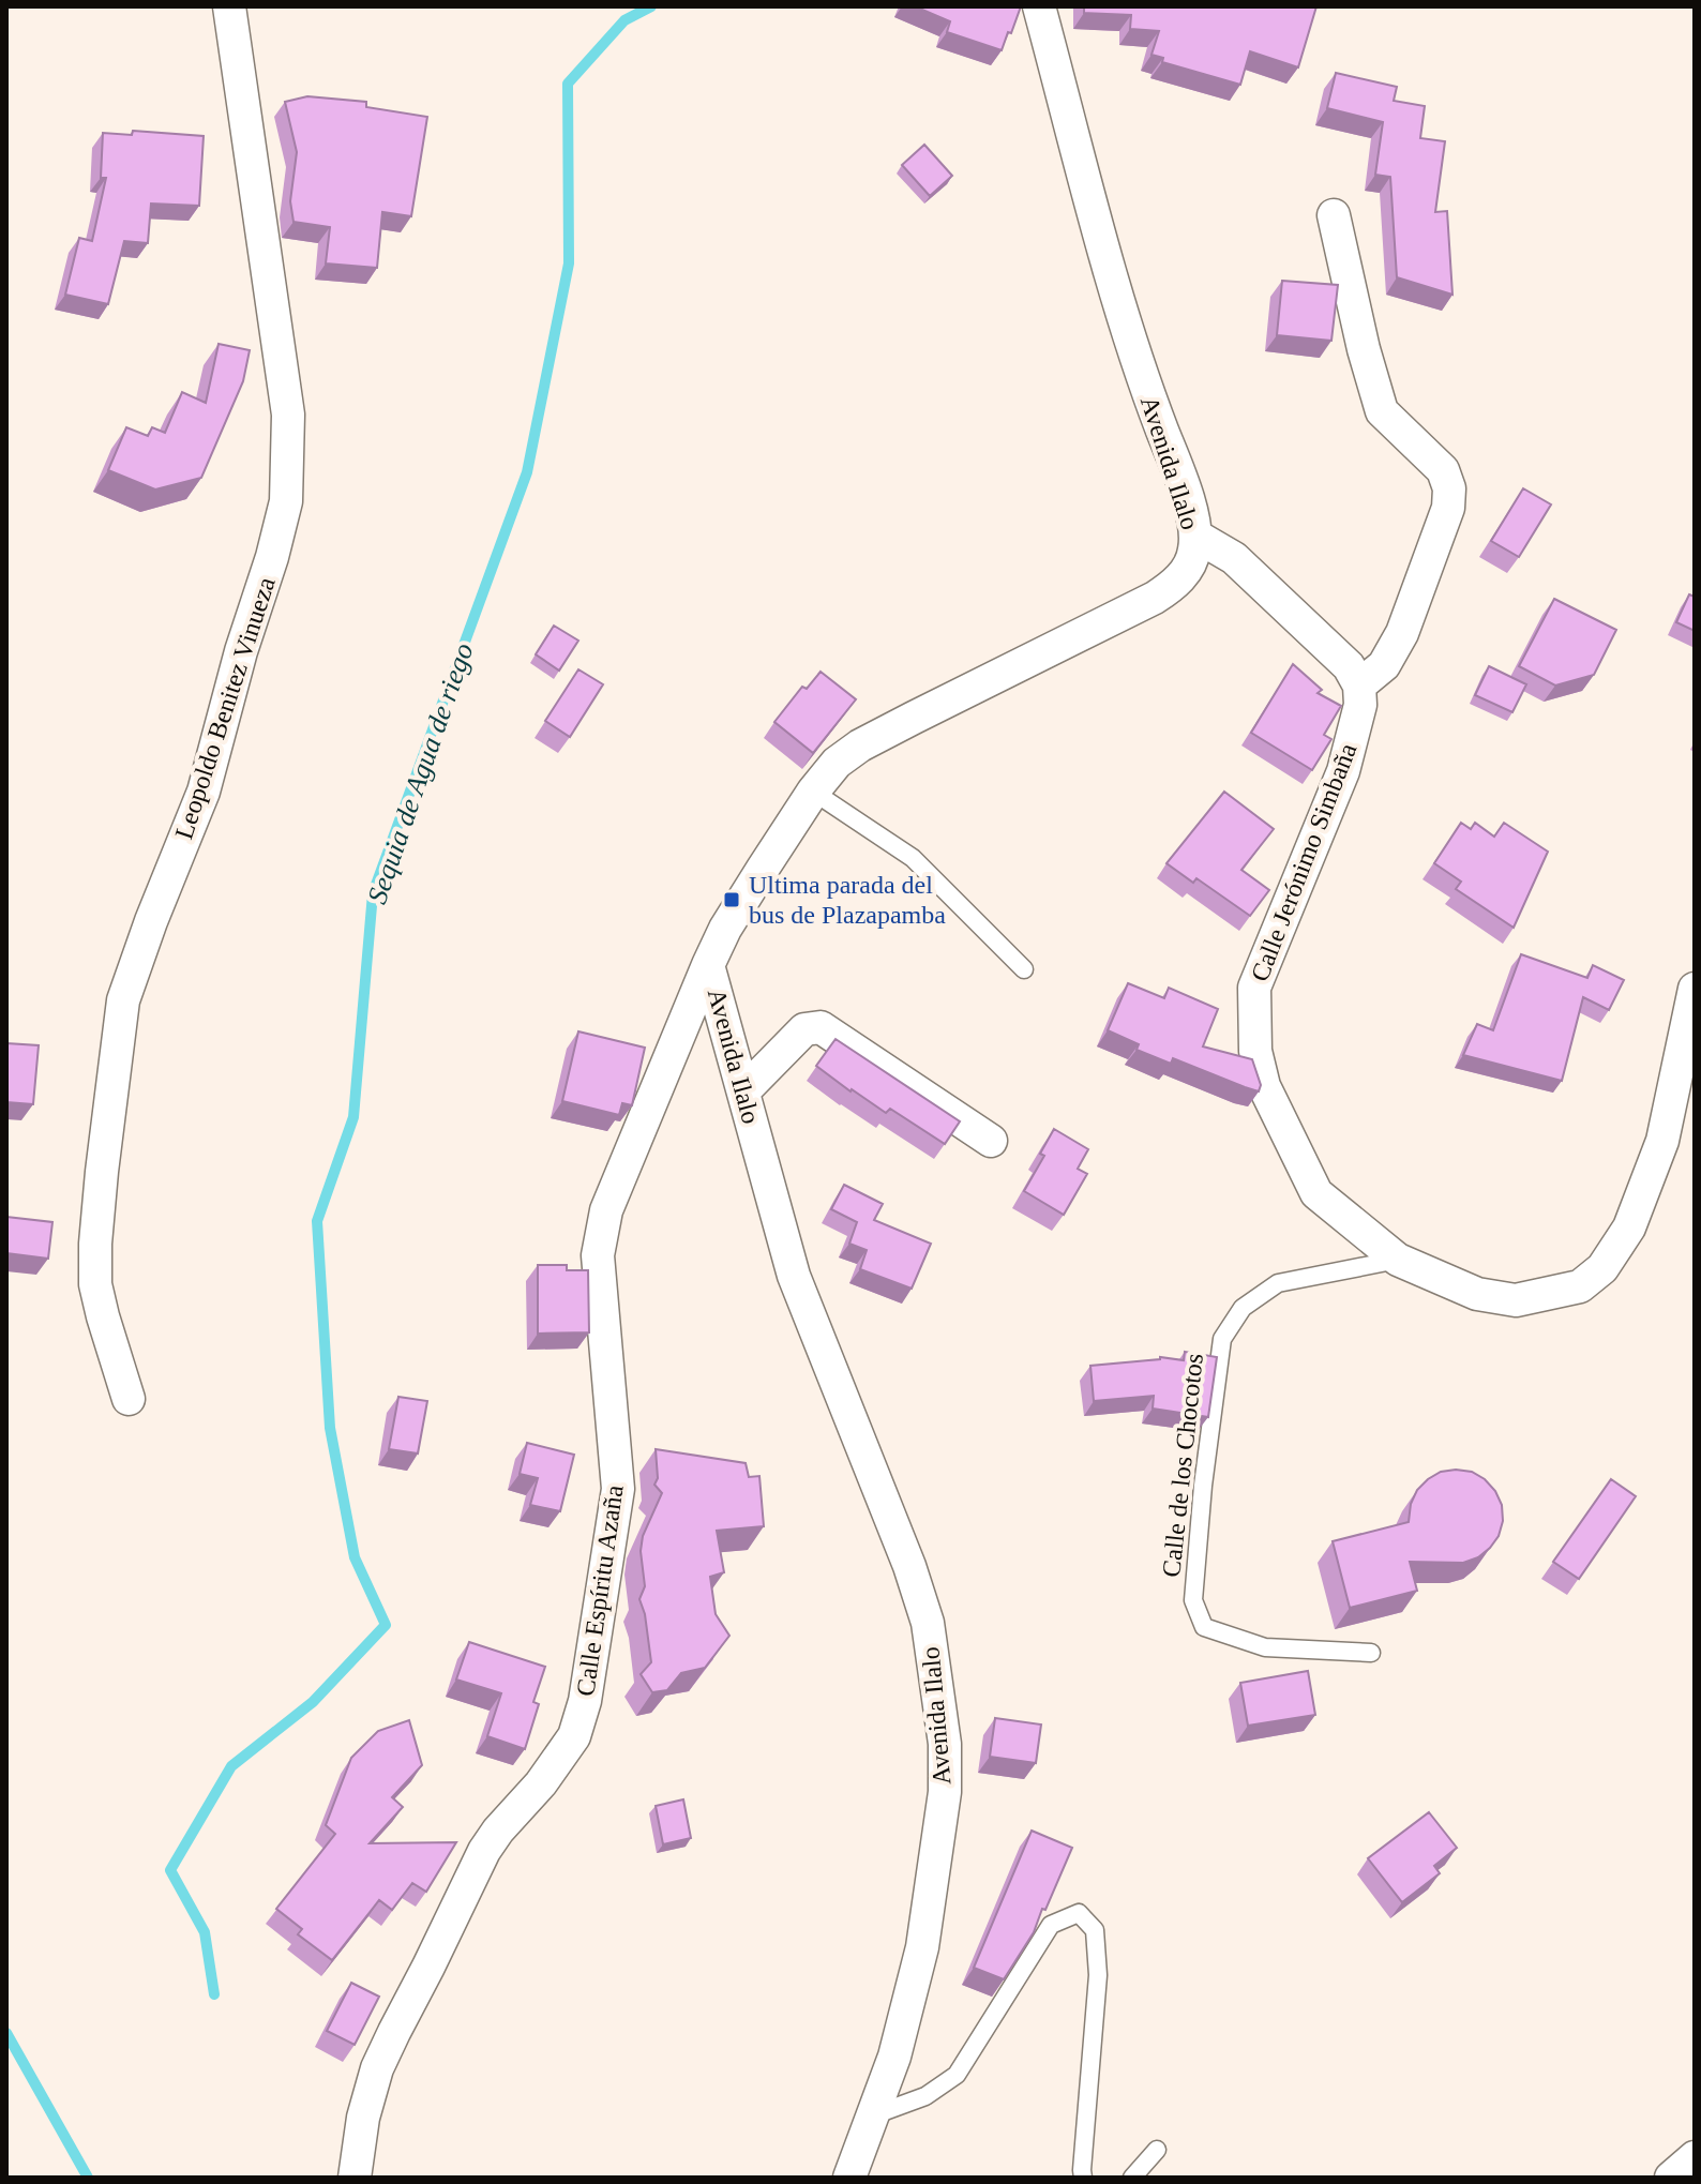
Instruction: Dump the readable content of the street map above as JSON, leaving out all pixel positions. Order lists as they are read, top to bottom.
{
  "streets": {
    "street": [
      "Avenida Ilalo",
      "Leopoldo Benitez Vinueza",
      "Calle Jerónimo Simbaña",
      "Calle Espíritu Azaña"
    ],
    "lane": ["Calle de los Chocotos"]
  },
  "crossings": [
    ["Avenida Ilalo", "Calle Espíritu Azaña"],
    ["Calle Jerónimo Simbaña", "Calle de los Chocotos"]
  ],
  "water": ["Sequia de Agua de riego"],
  "places": {
    "transit": ["Ultima parada del bus de Plazapamba"]
  }
}
